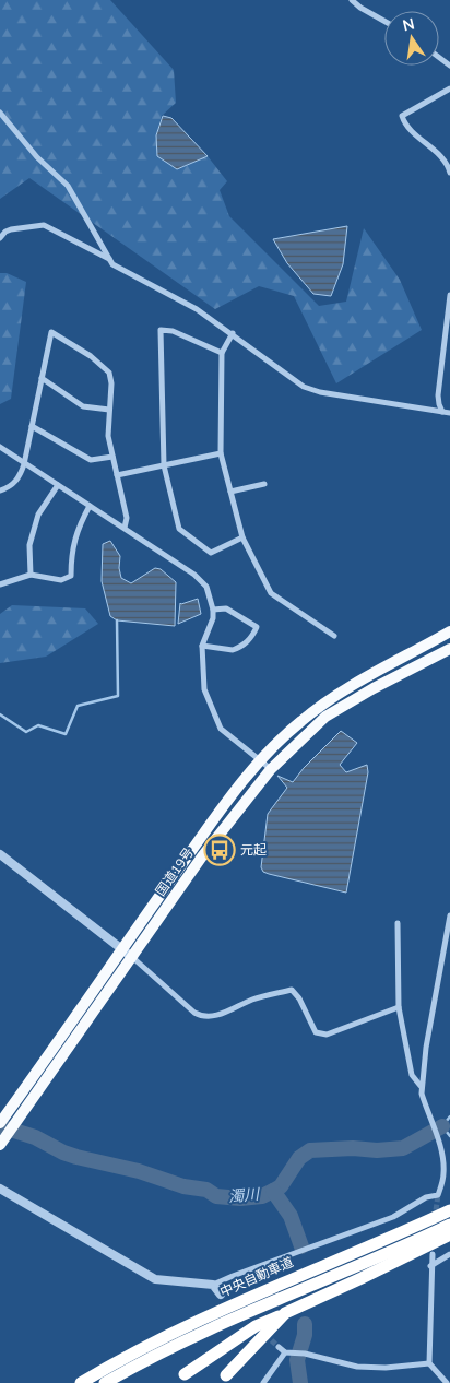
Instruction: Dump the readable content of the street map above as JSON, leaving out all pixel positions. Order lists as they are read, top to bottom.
{
  "streets": {
    "highway": ["国道19号", "中央自動車道"]
  },
  "water": ["濁川"],
  "places": {
    "bus stop": ["元起"]
  },
  "north": "top"
}
